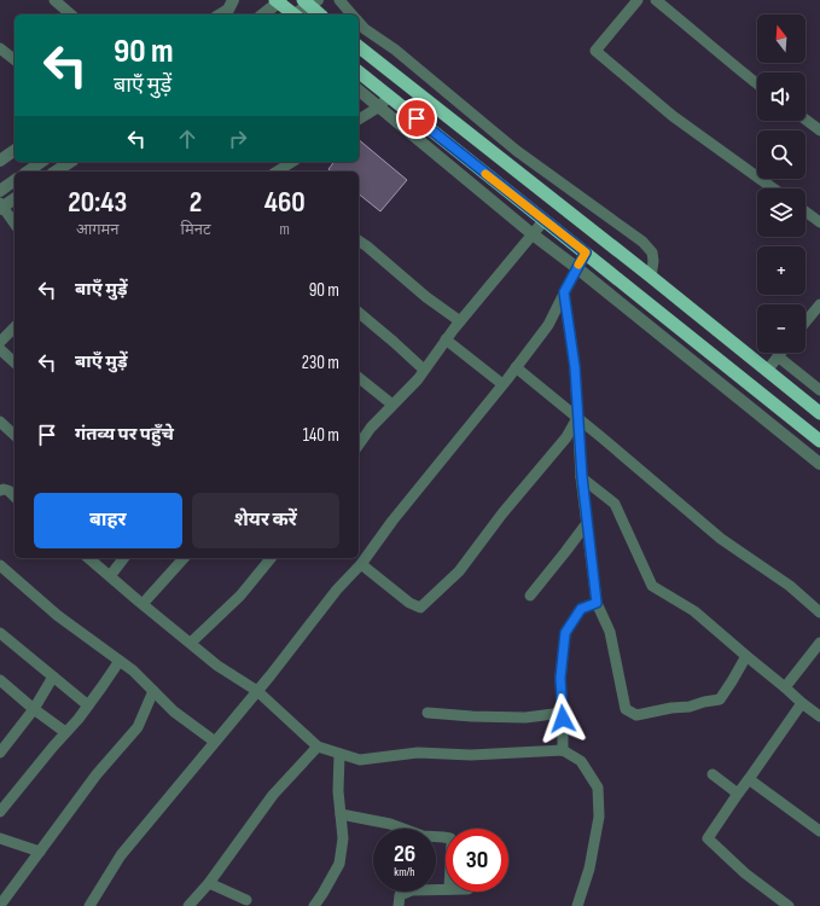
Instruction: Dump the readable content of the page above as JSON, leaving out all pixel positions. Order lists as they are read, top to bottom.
{
  "north": "top",
  "page": {
    "map_buttons": ["+", "−"],
    "turn": ["90 m", "बाएँ मुड़ें"],
    "eta": [
      "20:43",
      "आगमन",
      "2",
      "मिनट",
      "460",
      "m"
    ],
    "list": [
      {
        "name": "बाएँ मुड़ें",
        "value": "90 m"
      },
      {
        "name": "बाएँ मुड़ें",
        "value": "230 m"
      },
      {
        "name": "गंतव्य पर पहुँचे",
        "value": "140 m"
      }
    ],
    "buttons": ["बाहर", "शेयर करें"],
    "speed": "26 km/h",
    "limit": "30"
  }
}
